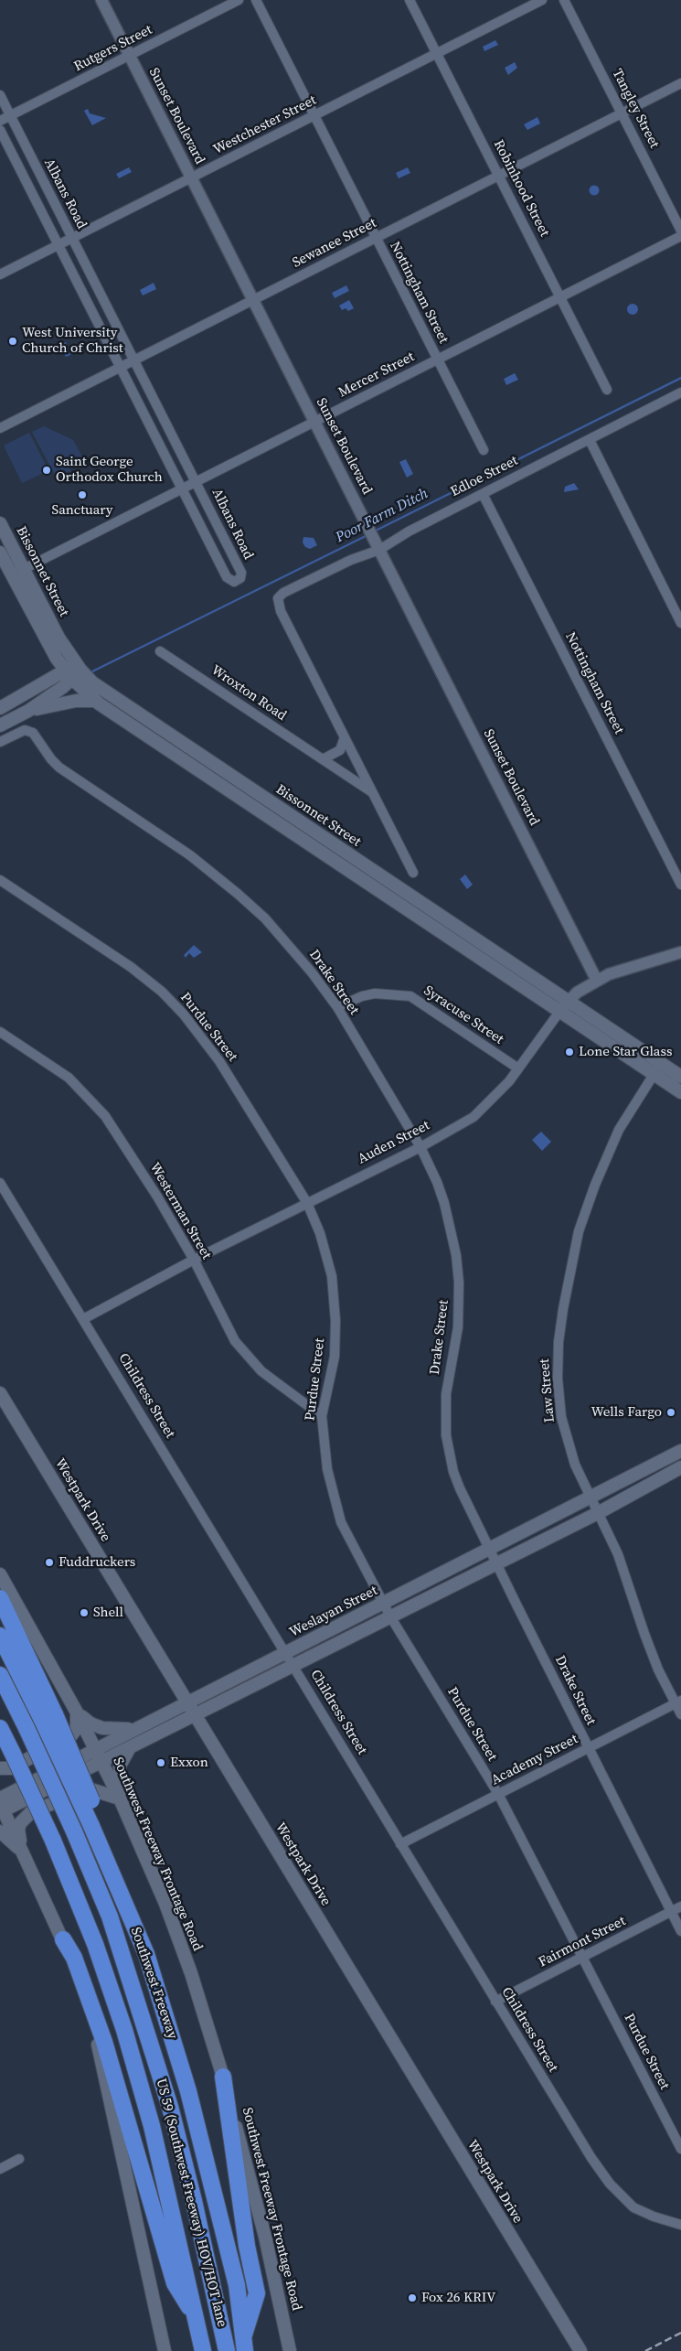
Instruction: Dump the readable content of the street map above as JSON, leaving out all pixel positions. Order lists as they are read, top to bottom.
{
  "streets": {
    "highway": ["Southwest Freeway", "US 59 (Southwest Freeway) HOV/HOT lane"],
    "main road": [
      "Bissonnet Street",
      "Westpark Drive",
      "Weslayan Street",
      "Southwest Freeway Frontage Road"
    ],
    "street": [
      "Rutgers Street",
      "Tangley Street",
      "Sunset Boulevard",
      "Westchester Street",
      "Robinhood Street",
      "Albans Road",
      "Sewanee Street",
      "Nottingham Street",
      "Mercer Street",
      "Edloe Street",
      "Wroxton Road",
      "Drake Street",
      "Syracuse Street",
      "Purdue Street",
      "Auden Street",
      "Westerman Street",
      "Law Street",
      "Childress Street",
      "Academy Street",
      "Fairmont Street"
    ]
  },
  "crossings": [
    ["Rutgers Street", "Sunset Boulevard"],
    ["Rutgers Street", "Albans Road"],
    ["Tangley Street", "Sewanee Street"],
    ["Sunset Boulevard", "Westchester Street"],
    ["Sunset Boulevard", "Sewanee Street"],
    ["Sunset Boulevard", "Mercer Street"],
    ["Sunset Boulevard", "Edloe Street"],
    ["Sunset Boulevard", "Auden Street"],
    ["Westchester Street", "Robinhood Street"],
    ["Westchester Street", "Albans Road"],
    ["Westchester Street", "Nottingham Street"],
    ["Robinhood Street", "Sewanee Street"],
    ["Robinhood Street", "Mercer Street"],
    ["Albans Road", "Sewanee Street"],
    ["Albans Road", "Mercer Street"],
    ["Sewanee Street", "Nottingham Street"],
    ["Nottingham Street", "Mercer Street"],
    ["Nottingham Street", "Edloe Street"],
    ["Mercer Street", "Bissonnet Street"],
    ["Bissonnet Street", "Auden Street"],
    ["Bissonnet Street", "Law Street"],
    ["Drake Street", "Syracuse Street"],
    ["Drake Street", "Auden Street"],
    ["Drake Street", "Weslayan Street"],
    ["Drake Street", "Academy Street"],
    ["Drake Street", "Fairmont Street"],
    ["Syracuse Street", "Auden Street"],
    ["Purdue Street", "Auden Street"],
    ["Purdue Street", "Westerman Street"],
    ["Purdue Street", "Weslayan Street"],
    ["Purdue Street", "Academy Street"],
    ["Purdue Street", "Fairmont Street"],
    ["Auden Street", "Westerman Street"],
    ["Auden Street", "Childress Street"],
    ["Law Street", "Weslayan Street"],
    ["Law Street", "Academy Street"],
    ["Childress Street", "Weslayan Street"],
    ["Childress Street", "Academy Street"],
    ["Childress Street", "Fairmont Street"],
    ["Westpark Drive", "Weslayan Street"],
    ["Weslayan Street", "Southwest Freeway Frontage Road"]
  ],
  "water": ["Poor Farm Ditch"],
  "places": [
    "West University Church of Christ",
    "Saint George Orthodox Church",
    "Sanctuary",
    "Lone Star Glass",
    "Wells Fargo",
    "Fuddruckers",
    "Shell",
    "Exxon",
    "Fox 26 KRIV"
  ]
}
